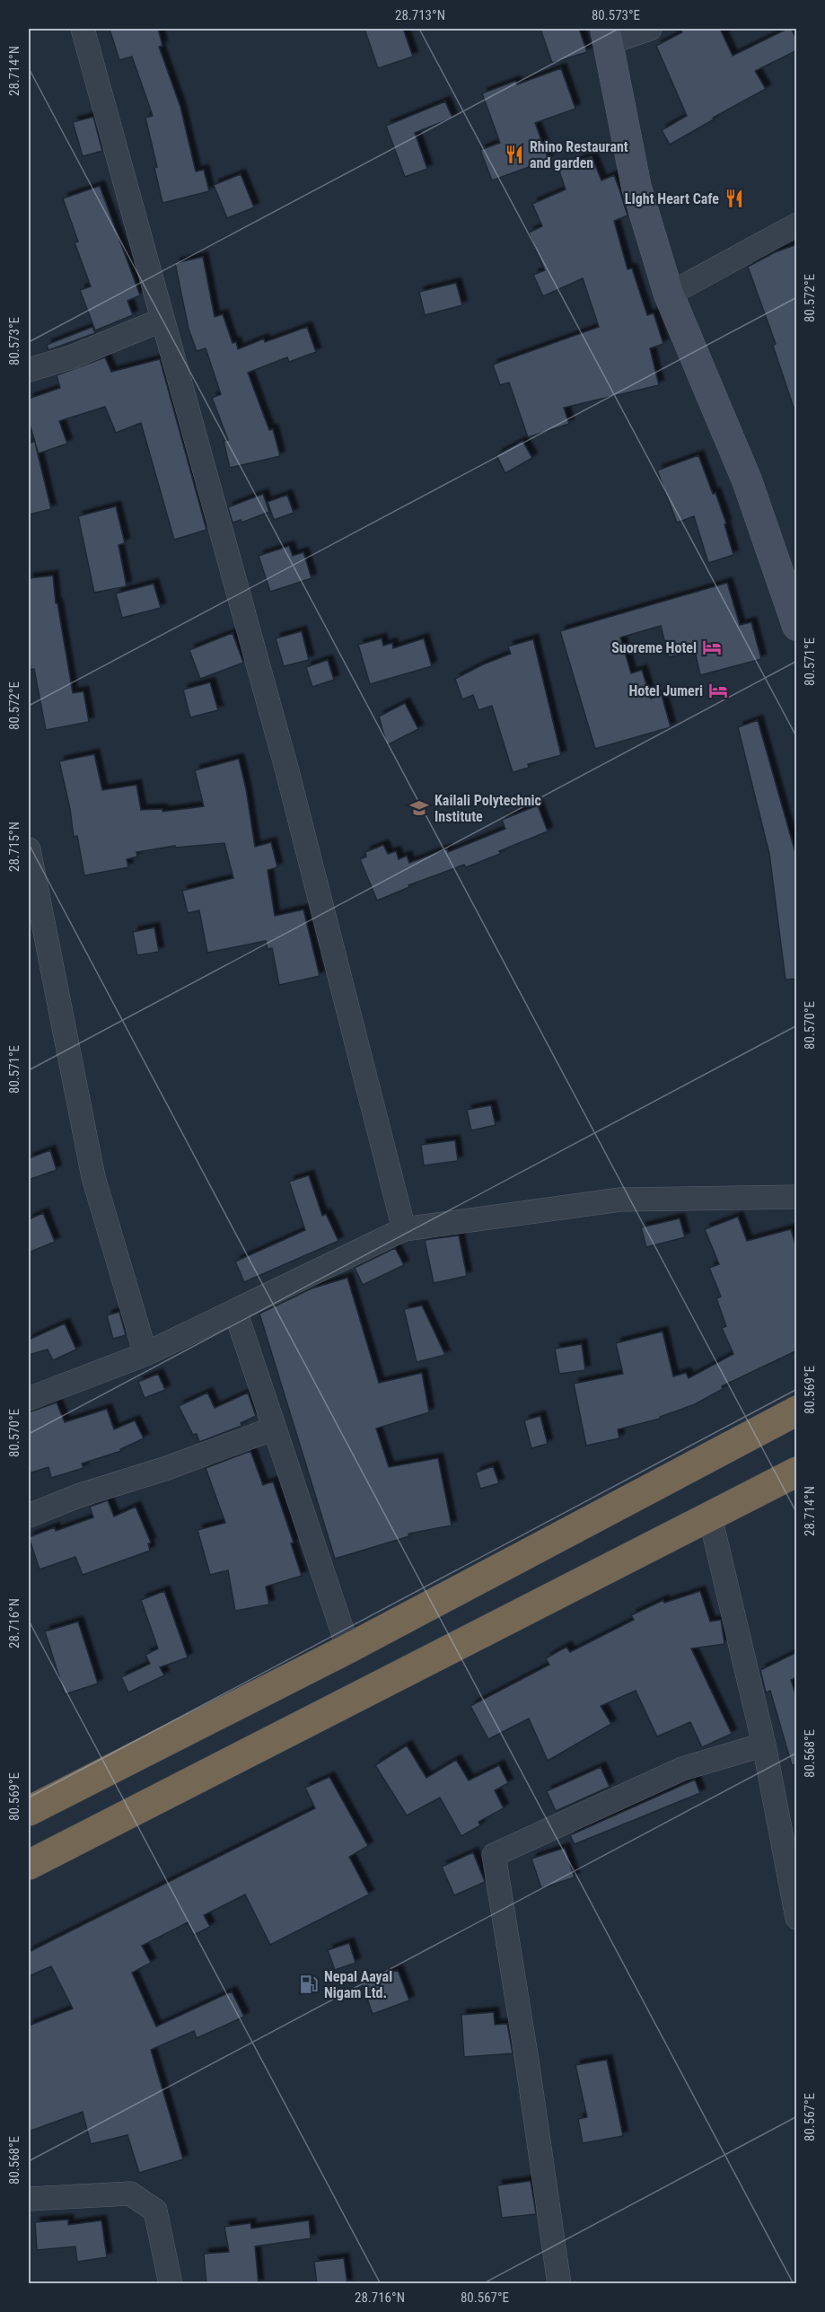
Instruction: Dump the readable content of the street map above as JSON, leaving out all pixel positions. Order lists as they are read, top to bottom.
{
  "places": {
    "restaurant": ["Rhino Restaurant and garden", "LIght Heart Cafe"],
    "hotel": ["Suoreme Hotel", "Hotel Jumeri"],
    "school or university": ["Kailali Polytechnic Institute"],
    "fuel station": ["Nepal Aayal Nigam Ltd."]
  },
  "coordinates": [
    "28.713°N",
    "80.573°E",
    "28.714°N",
    "80.572°E",
    "80.571°E",
    "28.715°N",
    "80.570°E",
    "80.569°E",
    "28.716°N",
    "80.568°E",
    "80.567°E"
  ]
}
